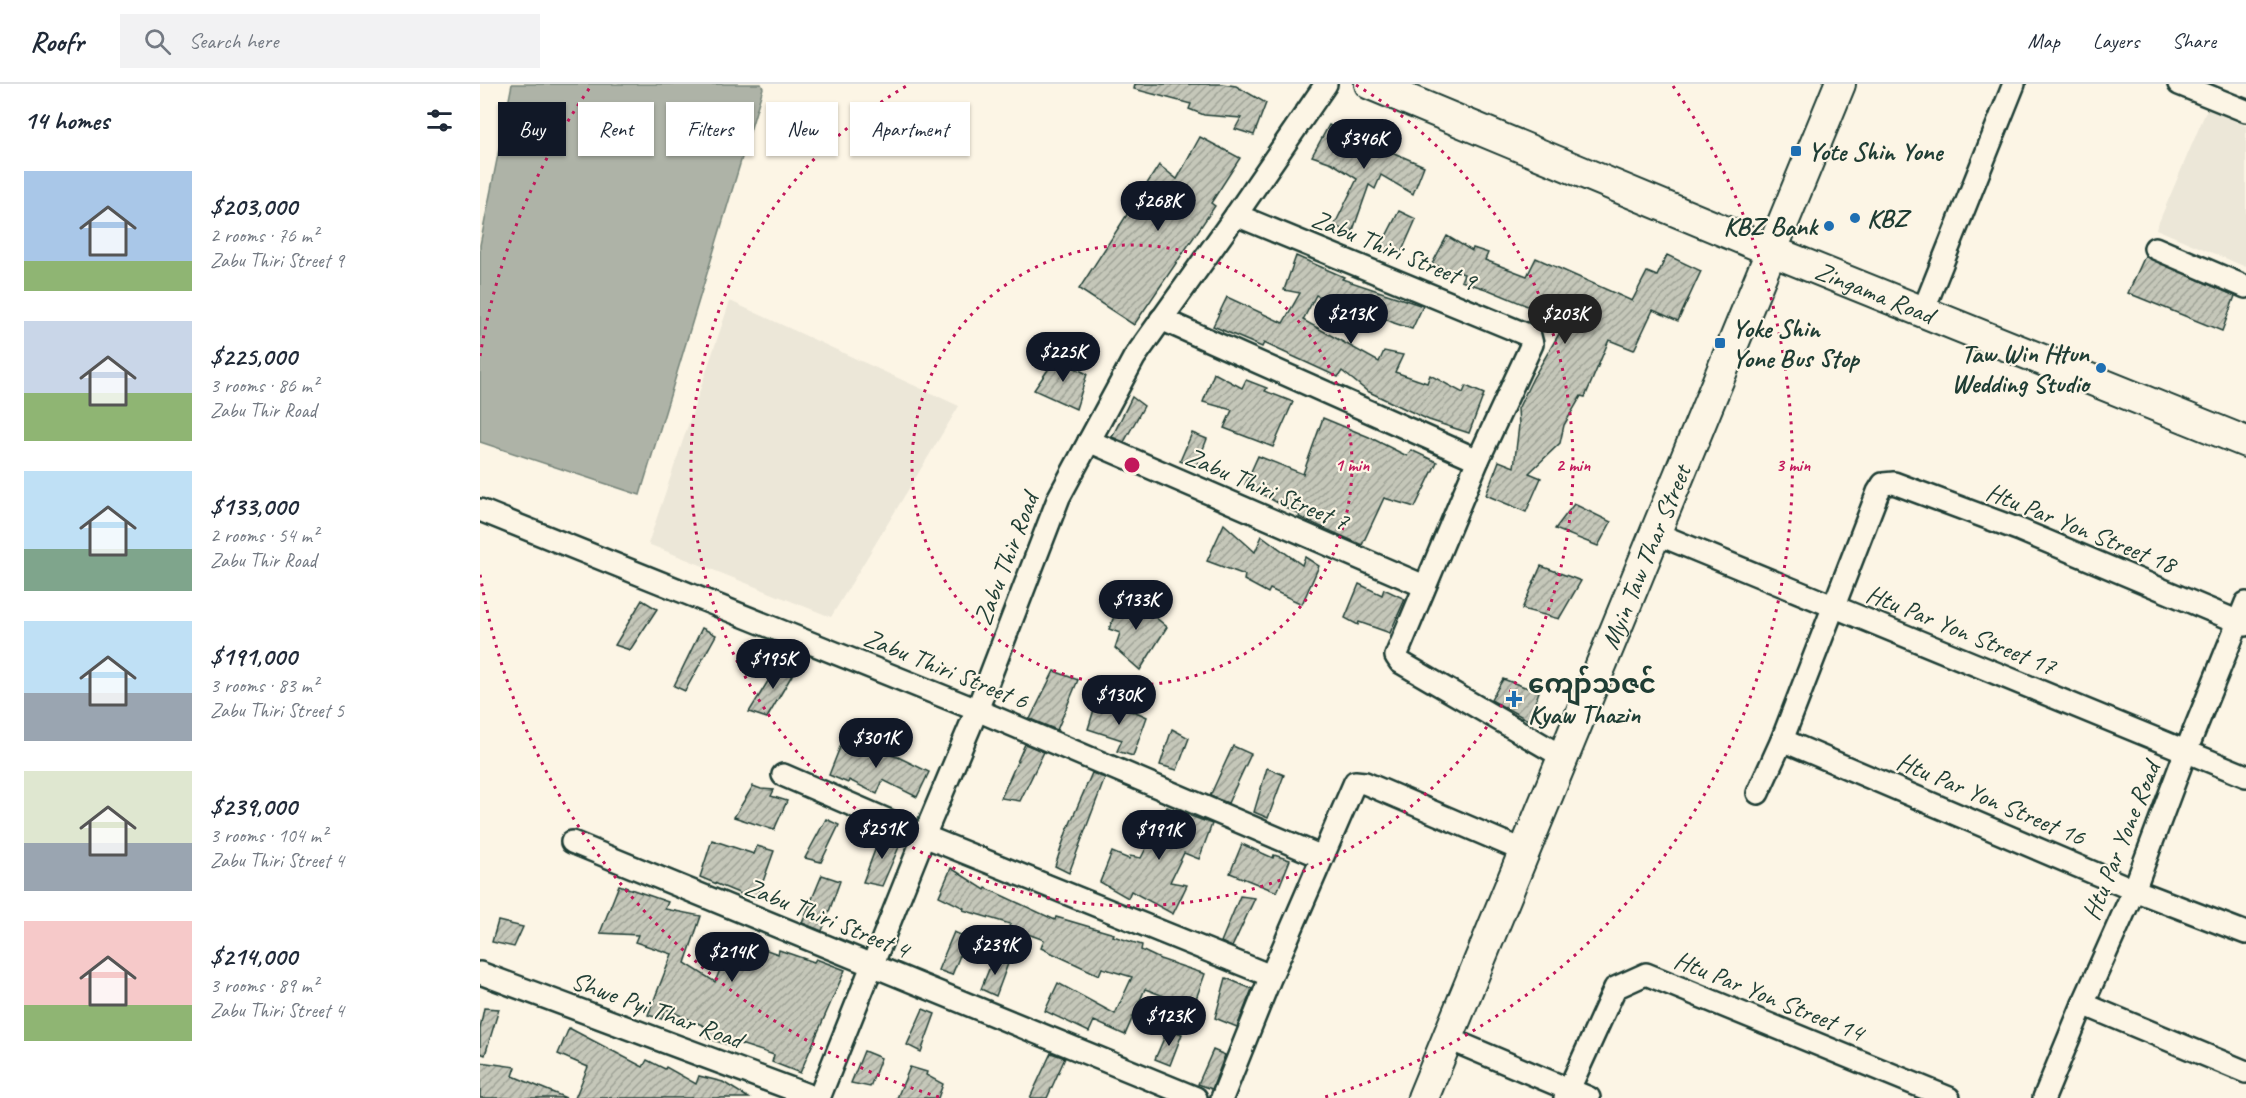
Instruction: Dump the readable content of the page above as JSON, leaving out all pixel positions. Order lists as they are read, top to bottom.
{
  "streets": {
    "main road": ["Zingama Road", "Myin Taw Thar Street"],
    "street": [
      "Zabu Thiri Street 9",
      "Zabu Thiri Street 7",
      "Htu Par Yon Street 18",
      "Zabu Thir Road",
      "Htu Par Yon Street 17",
      "Zabu Thiri Street 6",
      "Htu Par Yon Street 16",
      "Htu Par Yone Road",
      "Zabu Thiri Street 4",
      "Htu Par Yon Street 14",
      "Shwe Pyi Thar Road"
    ]
  },
  "crossings": [
    ["Zabu Thiri Street 9", "Zabu Thir Road"],
    ["Zingama Road", "Myin Taw Thar Street"],
    ["Zabu Thiri Street 7", "Zabu Thir Road"],
    ["Htu Par Yon Street 18", "Htu Par Yon Street 17"],
    ["Htu Par Yon Street 18", "Htu Par Yone Road"],
    ["Myin Taw Thar Street", "Htu Par Yon Street 17"],
    ["Zabu Thir Road", "Zabu Thiri Street 6"],
    ["Zabu Thir Road", "Zabu Thiri Street 4"],
    ["Zabu Thir Road", "Shwe Pyi Thar Road"],
    ["Htu Par Yon Street 17", "Htu Par Yone Road"],
    ["Htu Par Yon Street 16", "Htu Par Yone Road"]
  ],
  "places": {
    "transit": ["Yote Shin Yone", "Yoke Shin Yone Bus Stop"],
    "other": ["KBZ", "KBZ Bank", "Taw Win Htun Wedding Studio"],
    "health": ["ကျော်သဇင် Kyaw Thazin"]
  },
  "page": {
    "header": "Roofr",
    "search": "Search here",
    "nav": ["Map", "Layers", "Share"],
    "heading": "14 homes",
    "chip": [
      "Buy",
      "Rent",
      "Filters",
      "New",
      "Apartment"
    ],
    "price": [
      "$346K",
      "$268K",
      "$213K",
      "$203K",
      "$225K",
      "$133K",
      "$195K",
      "$130K",
      "$301K",
      "$251K",
      "$191K",
      "$239K",
      "$214K",
      "$123K"
    ],
    "list": [
      {
        "name": "$203,000",
        "note": "2 rooms · 76 m² · Zabu Thiri Street 9"
      },
      {
        "name": "$225,000",
        "note": "3 rooms · 86 m² · Zabu Thir Road"
      },
      {
        "name": "$133,000",
        "note": "2 rooms · 54 m² · Zabu Thir Road"
      },
      {
        "name": "$191,000",
        "note": "3 rooms · 83 m² · Zabu Thiri Street 5"
      },
      {
        "name": "$239,000",
        "note": "3 rooms · 104 m² · Zabu Thiri Street 4"
      },
      {
        "name": "$214,000",
        "note": "3 rooms · 89 m² · Zabu Thiri Street 4"
      }
    ]
  },
  "rings": ["1 min", "2 min", "3 min"]
}
